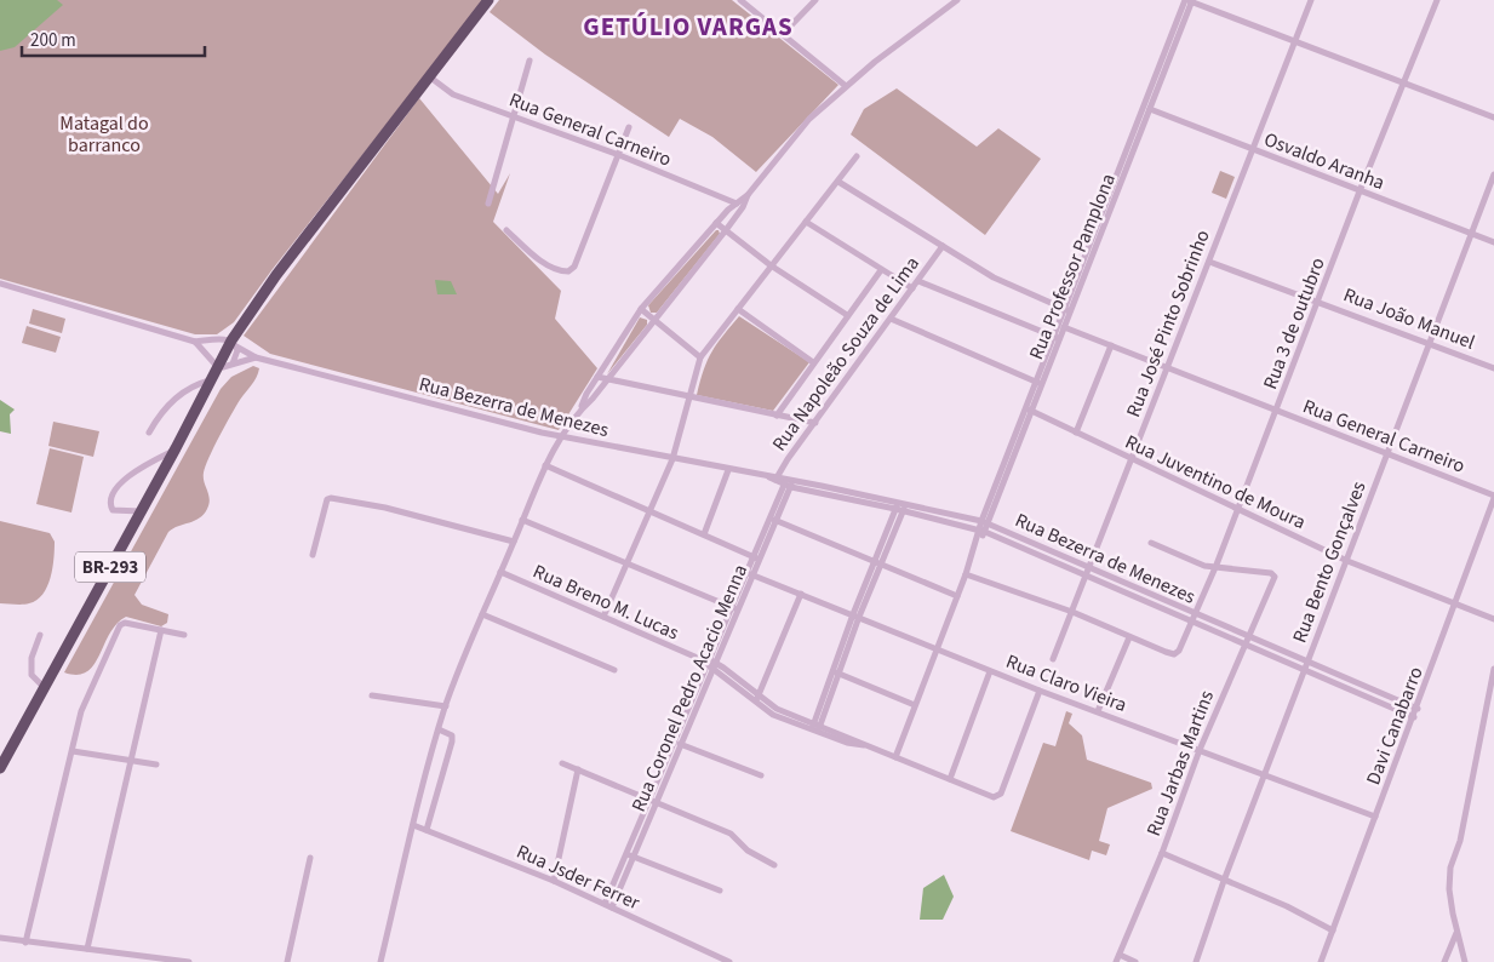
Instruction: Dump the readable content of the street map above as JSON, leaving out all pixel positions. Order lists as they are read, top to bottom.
{
  "streets": {
    "highway": ["BR-293"],
    "street": [
      "Rua General Carneiro",
      "Osvaldo Aranha",
      "Rua Professor Pamplona",
      "Rua João Manuel",
      "Rua José Pinto Sobrinho",
      "Rua 3 de outubro",
      "Rua Napoleão Souza de Lima",
      "Rua Bezerra de Menezes",
      "Rua Juventino de Moura",
      "Rua Bento Gonçalves",
      "Rua Breno M. Lucas",
      "Rua Claro Vieira",
      "Rua Coronel Pedro Acacio Menna",
      "Davi Canabarro",
      "Rua Jarbas Martins",
      "Rua Jsder Ferrer"
    ]
  },
  "crossings": [
    ["Rua General Carneiro", "Rua Professor Pamplona"],
    ["Rua General Carneiro", "Rua José Pinto Sobrinho"],
    ["Rua General Carneiro", "Rua 3 de outubro"],
    ["Rua General Carneiro", "Rua Bento Gonçalves"],
    ["Rua General Carneiro", "BR-293"],
    ["Rua General Carneiro", "Davi Canabarro"],
    ["Osvaldo Aranha", "Rua Professor Pamplona"],
    ["Osvaldo Aranha", "Rua José Pinto Sobrinho"],
    ["Osvaldo Aranha", "Rua 3 de outubro"],
    ["Osvaldo Aranha", "Rua Bento Gonçalves"],
    ["Rua Professor Pamplona", "Rua Bezerra de Menezes"],
    ["Rua Professor Pamplona", "Rua Juventino de Moura"],
    ["Rua Professor Pamplona", "Rua Claro Vieira"],
    ["Rua João Manuel", "Rua José Pinto Sobrinho"],
    ["Rua João Manuel", "Rua 3 de outubro"],
    ["Rua João Manuel", "Rua Bento Gonçalves"],
    ["Rua José Pinto Sobrinho", "Rua Bezerra de Menezes"],
    ["Rua José Pinto Sobrinho", "Rua Juventino de Moura"],
    ["Rua 3 de outubro", "Rua Bezerra de Menezes"],
    ["Rua 3 de outubro", "Rua Juventino de Moura"],
    ["Rua 3 de outubro", "Rua Jarbas Martins"],
    ["Rua Napoleão Souza de Lima", "Rua Bezerra de Menezes"],
    ["Rua Bezerra de Menezes", "Rua Bento Gonçalves"],
    ["Rua Bezerra de Menezes", "BR-293"],
    ["Rua Bezerra de Menezes", "Rua Coronel Pedro Acacio Menna"],
    ["Rua Bezerra de Menezes", "Davi Canabarro"],
    ["Rua Bezerra de Menezes", "Rua Jarbas Martins"],
    ["Rua Juventino de Moura", "Rua Bento Gonçalves"],
    ["Rua Juventino de Moura", "Davi Canabarro"],
    ["Rua Bento Gonçalves", "Rua Claro Vieira"],
    ["Rua Breno M. Lucas", "Rua Coronel Pedro Acacio Menna"],
    ["Rua Claro Vieira", "Rua Coronel Pedro Acacio Menna"],
    ["Rua Claro Vieira", "Davi Canabarro"],
    ["Rua Claro Vieira", "Rua Jarbas Martins"],
    ["Rua Coronel Pedro Acacio Menna", "Rua Jsder Ferrer"]
  ],
  "districts": ["GETÚLIO VARGAS"],
  "parks": ["Matagal do barranco"],
  "scale_bar": "200 m"
}
